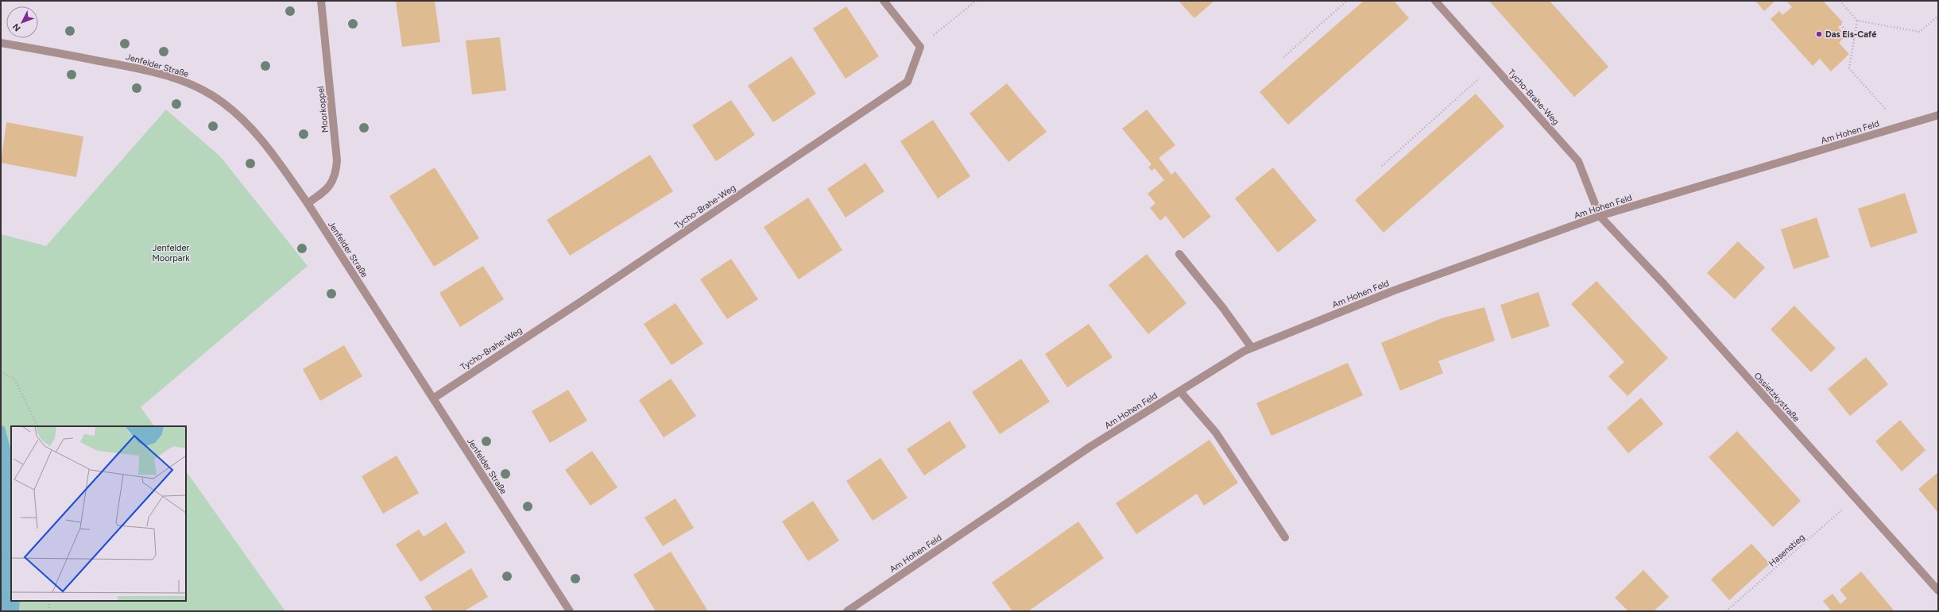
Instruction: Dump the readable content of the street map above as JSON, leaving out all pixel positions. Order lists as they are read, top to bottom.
{
  "streets": {
    "street": [
      "Jenfelder Straße",
      "Tycho-Brahe-Weg",
      "Moorkoppel",
      "Am Hohen Feld",
      "Ossietzkystraße"
    ],
    "path": ["Hasenstieg"]
  },
  "crossings": [
    ["Jenfelder Straße", "Tycho-Brahe-Weg"],
    ["Jenfelder Straße", "Moorkoppel"],
    ["Tycho-Brahe-Weg", "Am Hohen Feld"],
    ["Tycho-Brahe-Weg", "Ossietzkystraße"],
    ["Am Hohen Feld", "Ossietzkystraße"],
    ["Ossietzkystraße", "Hasenstieg"]
  ],
  "parks": ["Jenfelder Moorpark"],
  "places": ["Das Eis-Café"],
  "north": "bottom left"
}
